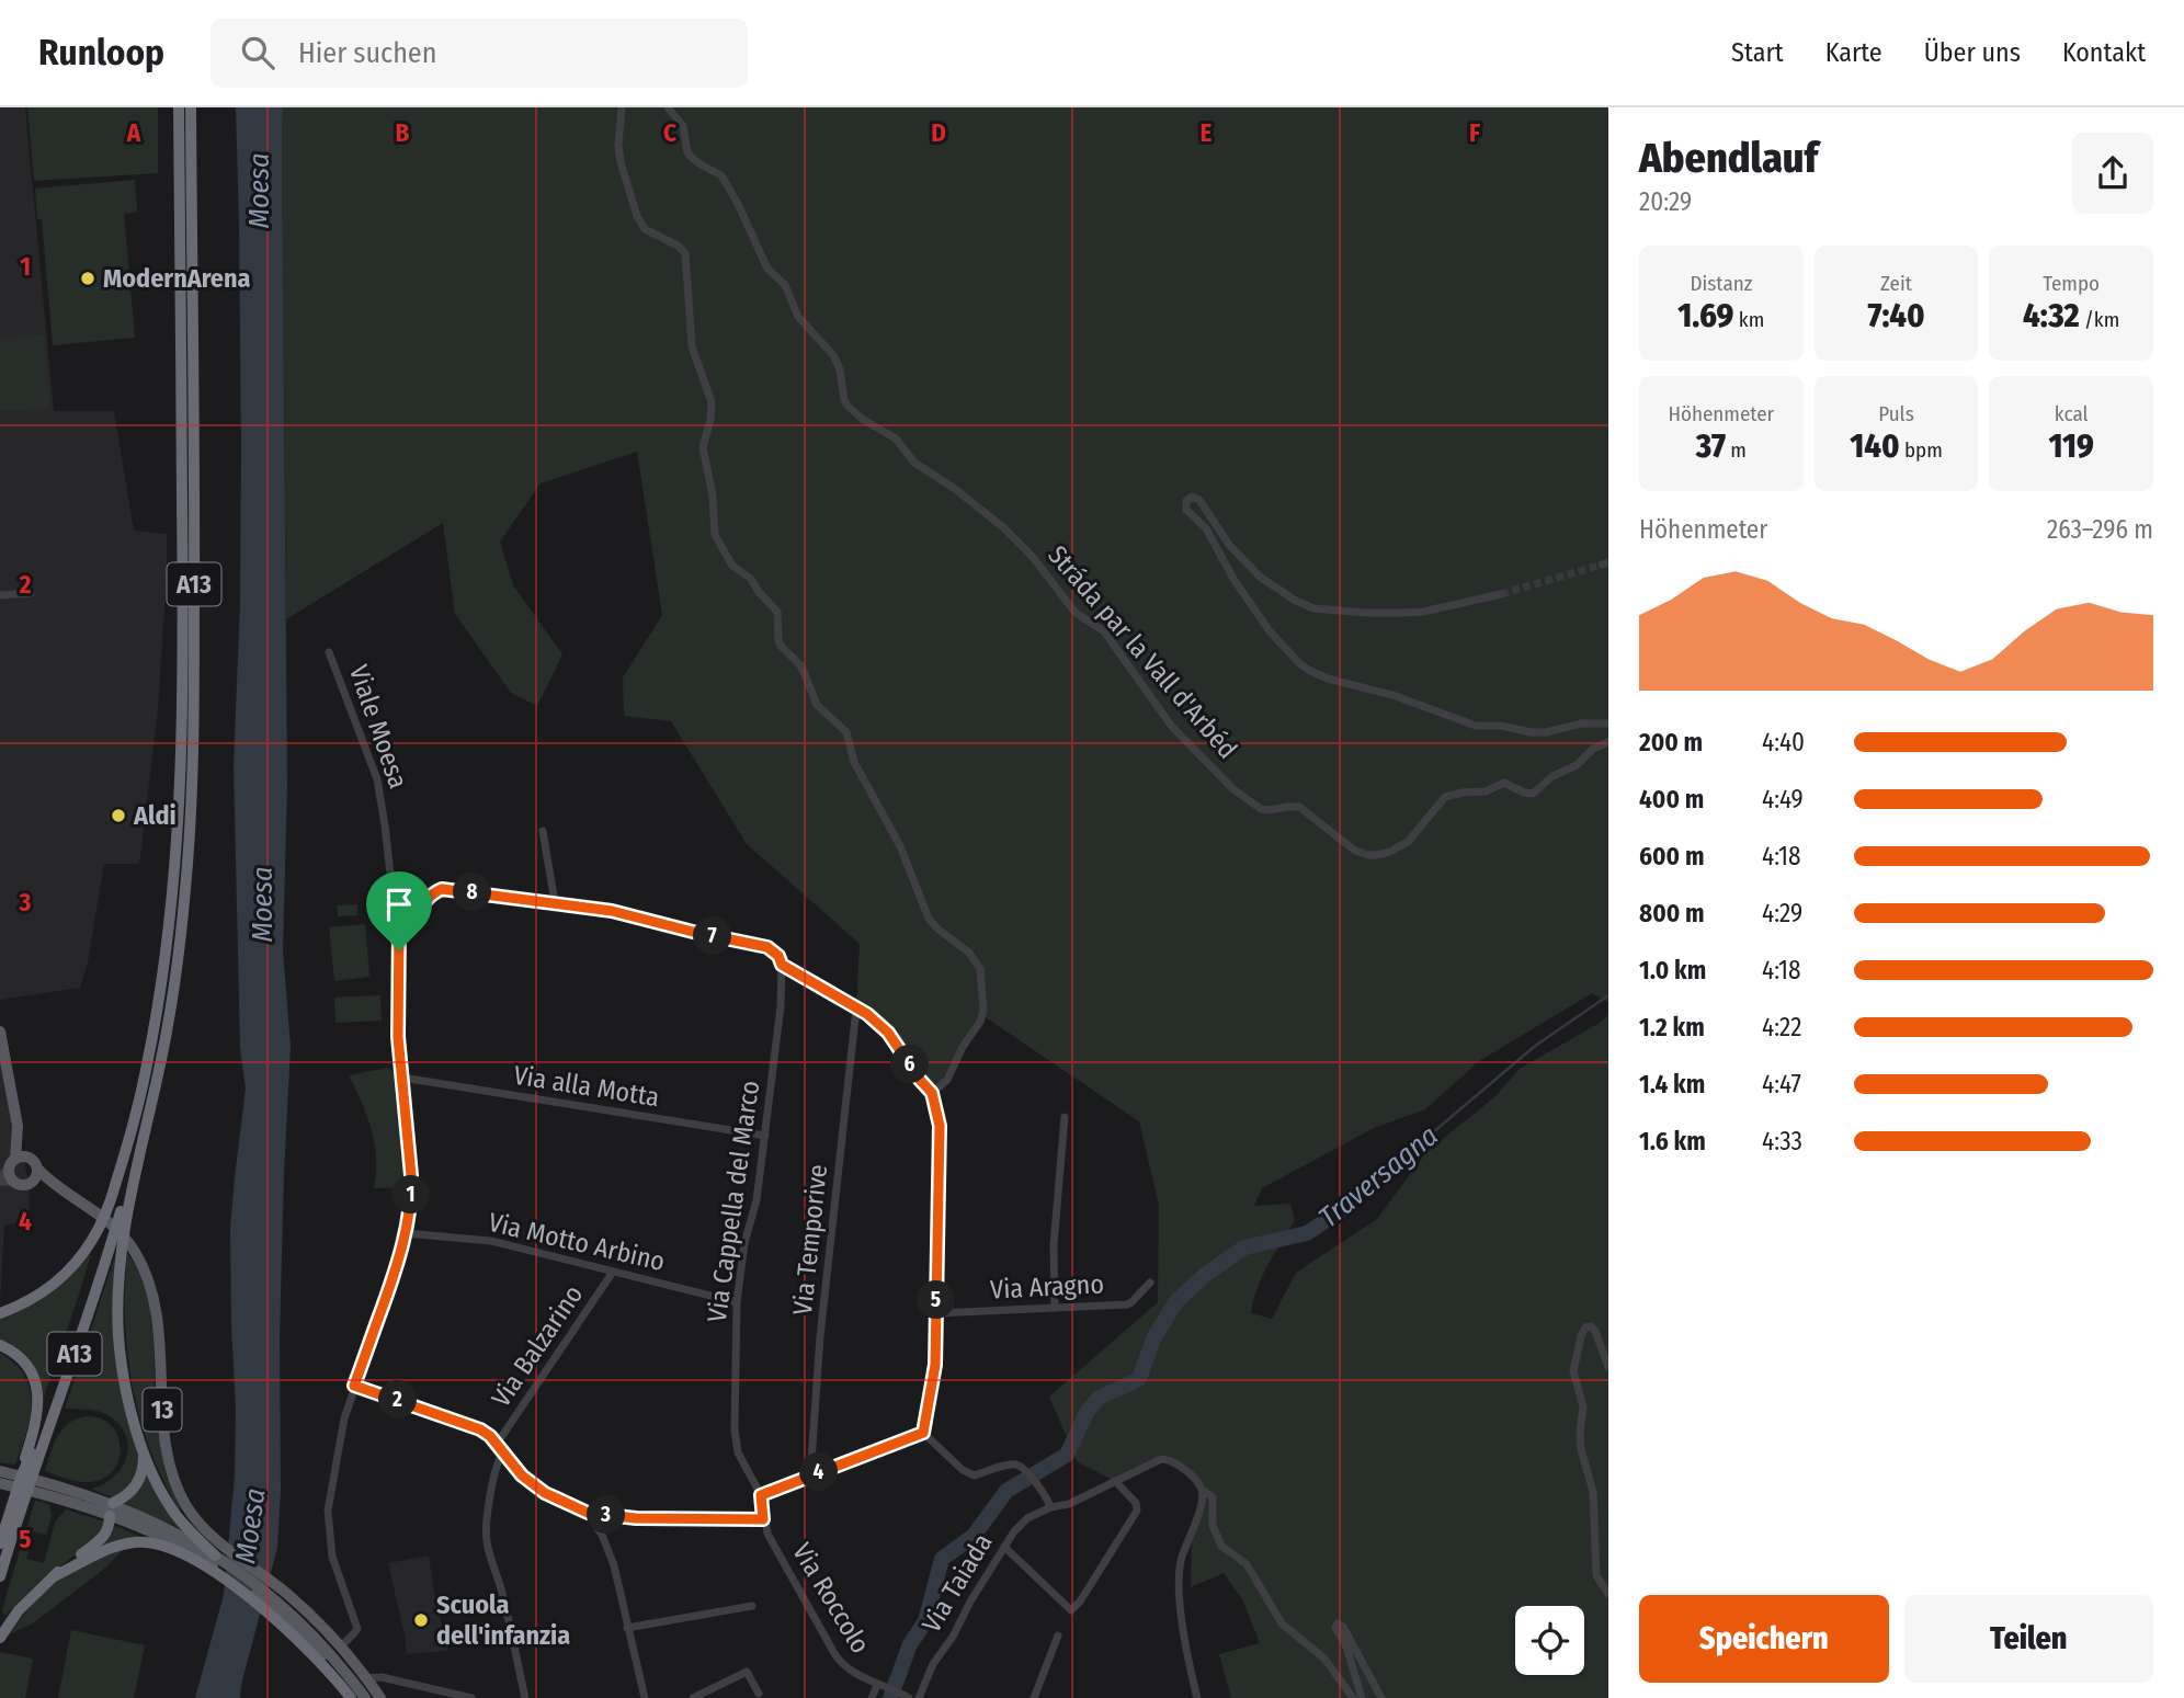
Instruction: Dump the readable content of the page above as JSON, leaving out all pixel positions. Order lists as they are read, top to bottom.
{
  "streets": {
    "highway": ["A13"],
    "main road": ["13"],
    "street": [
      "Stráda par la Vall d'Arbéd",
      "Viale Moesa",
      "Via alla Motta",
      "Via Cappella del Marco",
      "Via Temporive",
      "Via Motto Arbino",
      "Via Aragno",
      "Via Balzarino",
      "Via Taiada",
      "Via Roccolo"
    ]
  },
  "crossings": [
    ["A13", "13"],
    ["Viale Moesa", "Via alla Motta"],
    ["Viale Moesa", "Via Motto Arbino"],
    ["Viale Moesa", "13"],
    ["Via alla Motta", "Via Cappella del Marco"],
    ["Via Cappella del Marco", "Via Motto Arbino"],
    ["Via Cappella del Marco", "Via Roccolo"],
    ["Via Motto Arbino", "Via Balzarino"]
  ],
  "water": ["Moesa", "Traversagna"],
  "places": ["ModernArena", "Aldi", "Scuola dell'infanzia"],
  "page": {
    "header": "Runloop",
    "search": "Hier suchen",
    "nav": [
      "Start",
      "Karte",
      "Über uns",
      "Kontakt"
    ],
    "heading": ["Abendlauf", "20:29"],
    "stats": [
      ["Distanz", "1.69 km"],
      ["Zeit", "7:40"],
      ["Tempo", "4:32 /km"],
      ["Höhenmeter", "37 m"],
      ["Puls", "140 bpm"],
      ["kcal", "119"]
    ],
    "chart": ["Höhenmeter", "263–296 m"],
    "list": [
      {
        "name": "200 m",
        "note": "4:40"
      },
      {
        "name": "400 m",
        "note": "4:49"
      },
      {
        "name": "600 m",
        "note": "4:18"
      },
      {
        "name": "800 m",
        "note": "4:29"
      },
      {
        "name": "1.0 km",
        "note": "4:18"
      },
      {
        "name": "1.2 km",
        "note": "4:22"
      },
      {
        "name": "1.4 km",
        "note": "4:47"
      },
      {
        "name": "1.6 km",
        "note": "4:33"
      }
    ],
    "pins": [
      "8",
      "7",
      "6",
      "1",
      "5",
      "2",
      "4",
      "3"
    ],
    "buttons": ["Speichern", "Teilen"]
  },
  "grid": {
    "columns": [
      "A",
      "B",
      "C",
      "D",
      "E",
      "F"
    ],
    "rows": [
      "1",
      "2",
      "3",
      "4",
      "5"
    ]
  }
}
